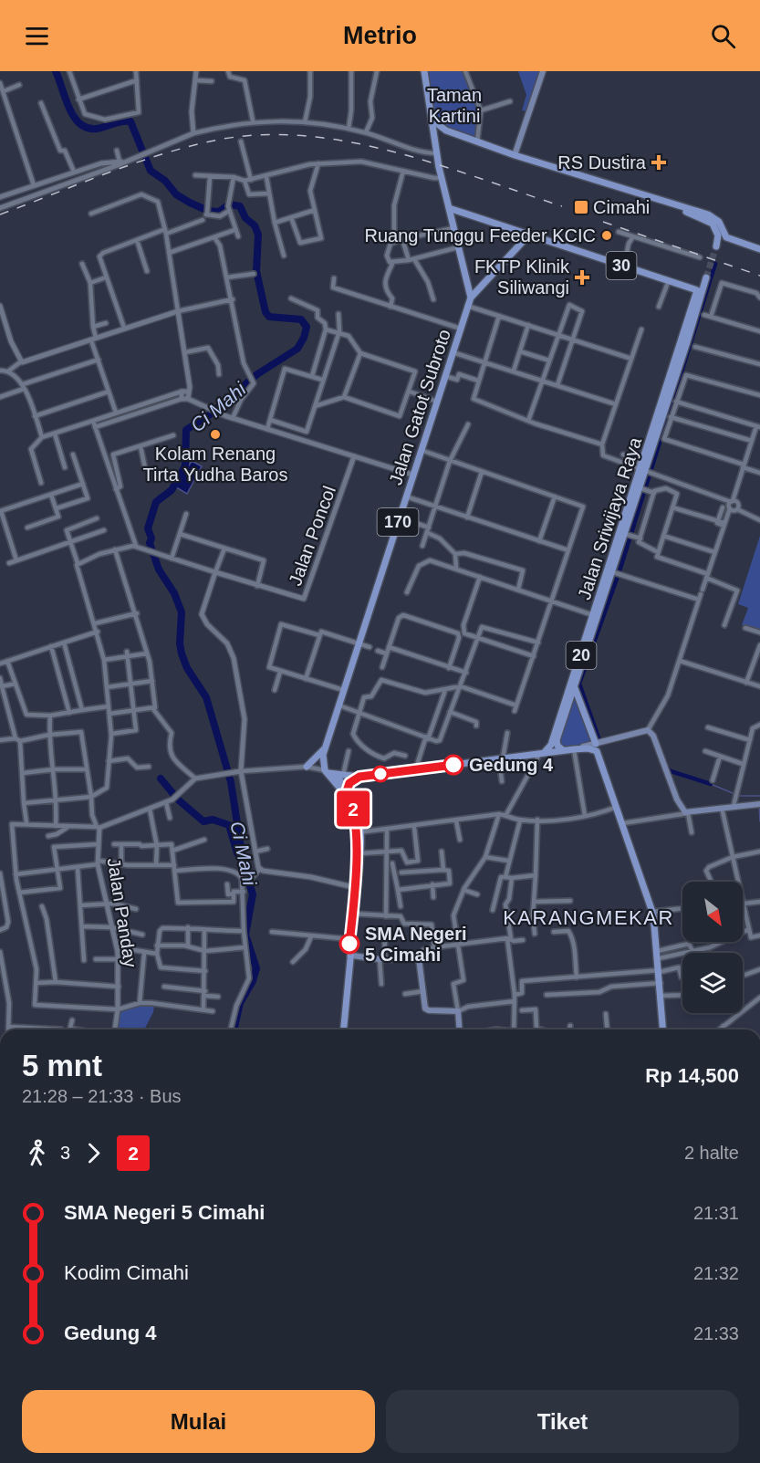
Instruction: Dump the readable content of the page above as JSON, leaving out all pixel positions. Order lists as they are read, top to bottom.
{
  "streets": {
    "main road": [
      "30",
      "Jalan Gatot Subroto",
      "Jalan Sriwijaya Raya",
      "170",
      "20"
    ],
    "street": ["Jalan Poncol", "Jalan Panday"]
  },
  "crossings": [
    ["30", "Jalan Sriwijaya Raya"],
    ["Jalan Gatot Subroto", "170"]
  ],
  "districts": ["KARANGMEKAR"],
  "water": ["Ci Mahi"],
  "parks": ["Taman Kartini"],
  "places": {
    "health": ["RS Dustira", "FKTP Klinik Siliwangi"],
    "transit": ["Cimahi"],
    "other": [
      "Ruang Tunggu Feeder KCIC",
      "Kolam Renang Tirta Yudha Baros",
      "Gedung 4",
      "SMA Negeri 5 Cimahi"
    ]
  },
  "lines": ["bus line 2"],
  "north": "bottom right",
  "page": {
    "header": "Metrio",
    "on_map": "2",
    "heading": ["5 mnt", "21:28 – 21:33 · Bus", "Rp 14,500"],
    "legs": ["3", "2", "2 halte"],
    "list": [
      {
        "name": "SMA Negeri 5 Cimahi",
        "value": "21:31"
      },
      {
        "name": "Kodim Cimahi",
        "value": "21:32"
      },
      {
        "name": "Gedung 4",
        "value": "21:33"
      }
    ],
    "buttons": ["Mulai", "Tiket"]
  }
}
